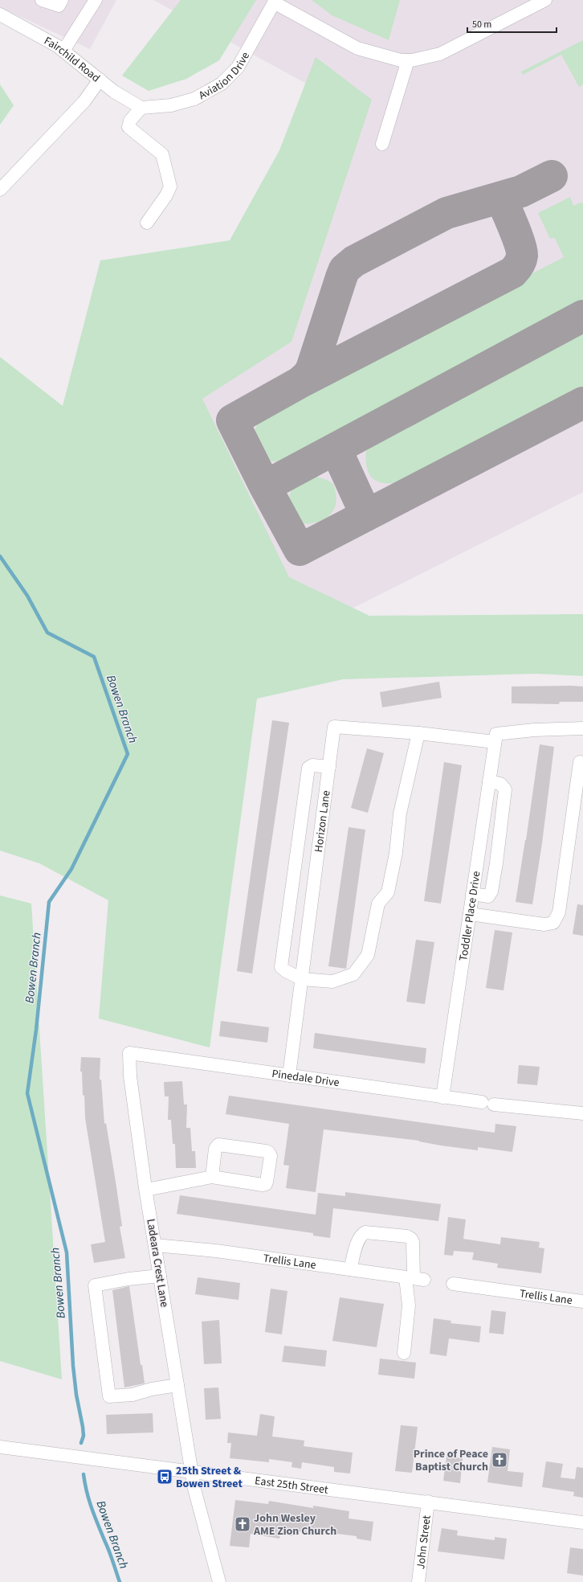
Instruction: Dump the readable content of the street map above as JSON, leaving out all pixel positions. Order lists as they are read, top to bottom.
{
  "streets": {
    "street": [
      "Fairchild Road",
      "Aviation Drive",
      "Horizon Lane",
      "Toddler Place Drive",
      "Pinedale Drive",
      "Trellis Lane",
      "Ladeara Crest Lane",
      "East 25th Street",
      "John Street"
    ]
  },
  "crossings": [
    ["Fairchild Road", "Aviation Drive"],
    ["Horizon Lane", "Toddler Place Drive"],
    ["Horizon Lane", "Pinedale Drive"],
    ["Toddler Place Drive", "Pinedale Drive"],
    ["Pinedale Drive", "Ladeara Crest Lane"],
    ["Trellis Lane", "Ladeara Crest Lane"],
    ["Ladeara Crest Lane", "East 25th Street"],
    ["East 25th Street", "John Street"]
  ],
  "water": ["Bowen Branch"],
  "places": {
    "church": ["Prince of Peace Baptist Church", "John Wesley AME Zion Church"],
    "bus stop": ["25th Street & Bowen Street"]
  },
  "scale_bar": "50 m"
}
